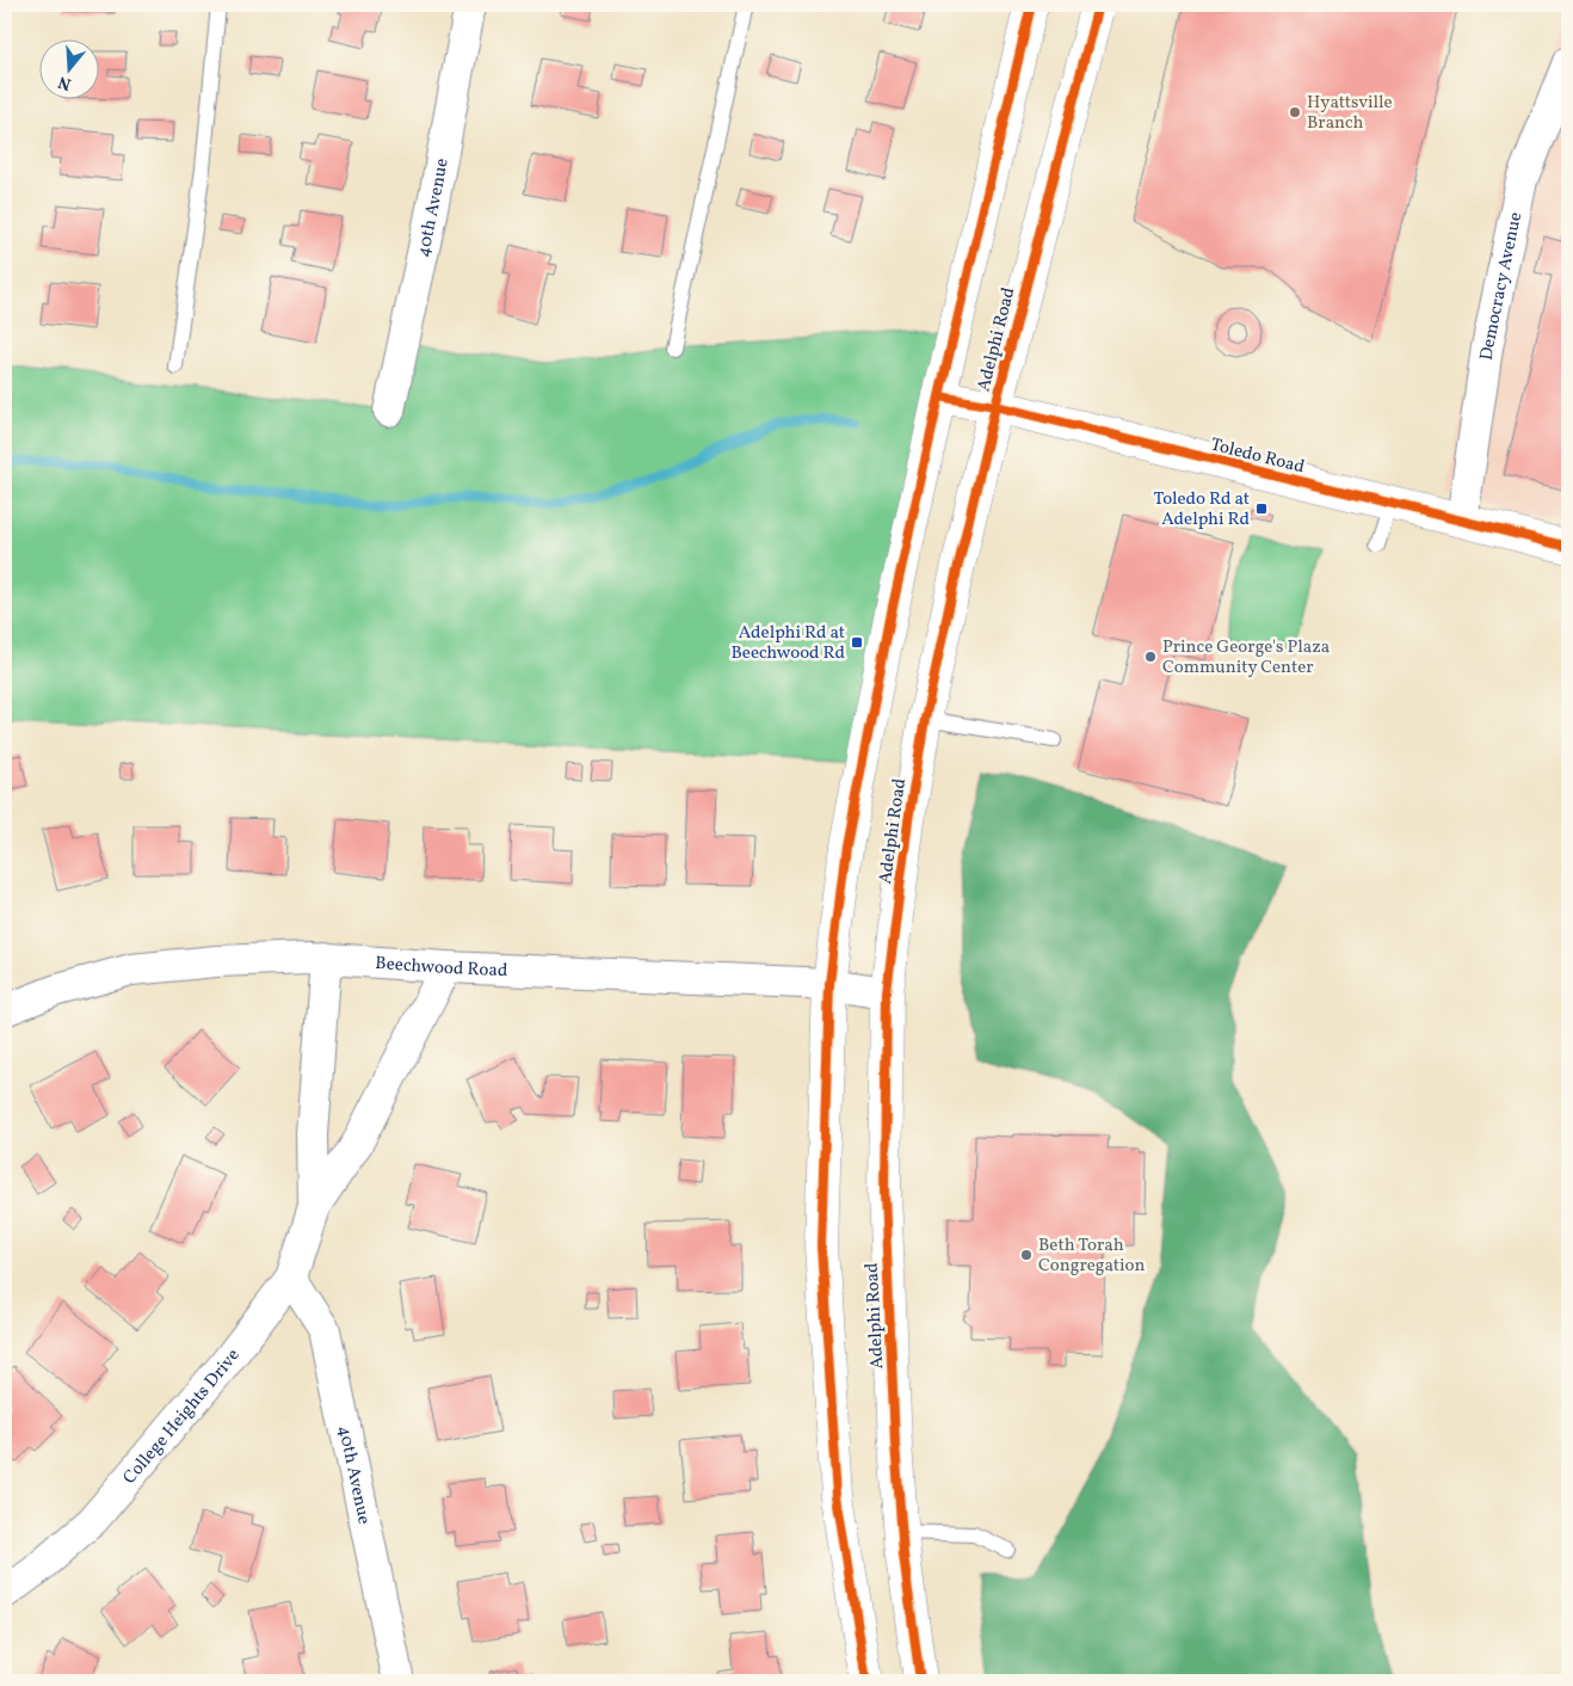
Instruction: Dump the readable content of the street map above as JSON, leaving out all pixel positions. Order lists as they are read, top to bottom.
{
  "streets": {
    "main road": ["Adelphi Road", "Toledo Road"],
    "street": [
      "40th Avenue",
      "Democracy Avenue",
      "Beechwood Road",
      "College Heights Drive"
    ]
  },
  "crossings": [
    ["40th Avenue", "College Heights Drive"],
    ["Democracy Avenue", "Toledo Road"],
    ["Adelphi Road", "Toledo Road"],
    ["Adelphi Road", "Beechwood Road"],
    ["Beechwood Road", "College Heights Drive"]
  ],
  "places": {
    "other": ["Hyattsville Branch", "Prince George's Plaza Community Center", "Beth Torah Congregation"],
    "transit": ["Toledo Rd at Adelphi Rd", "Adelphi Rd at Beechwood Rd"]
  },
  "north": "bottom"
}
